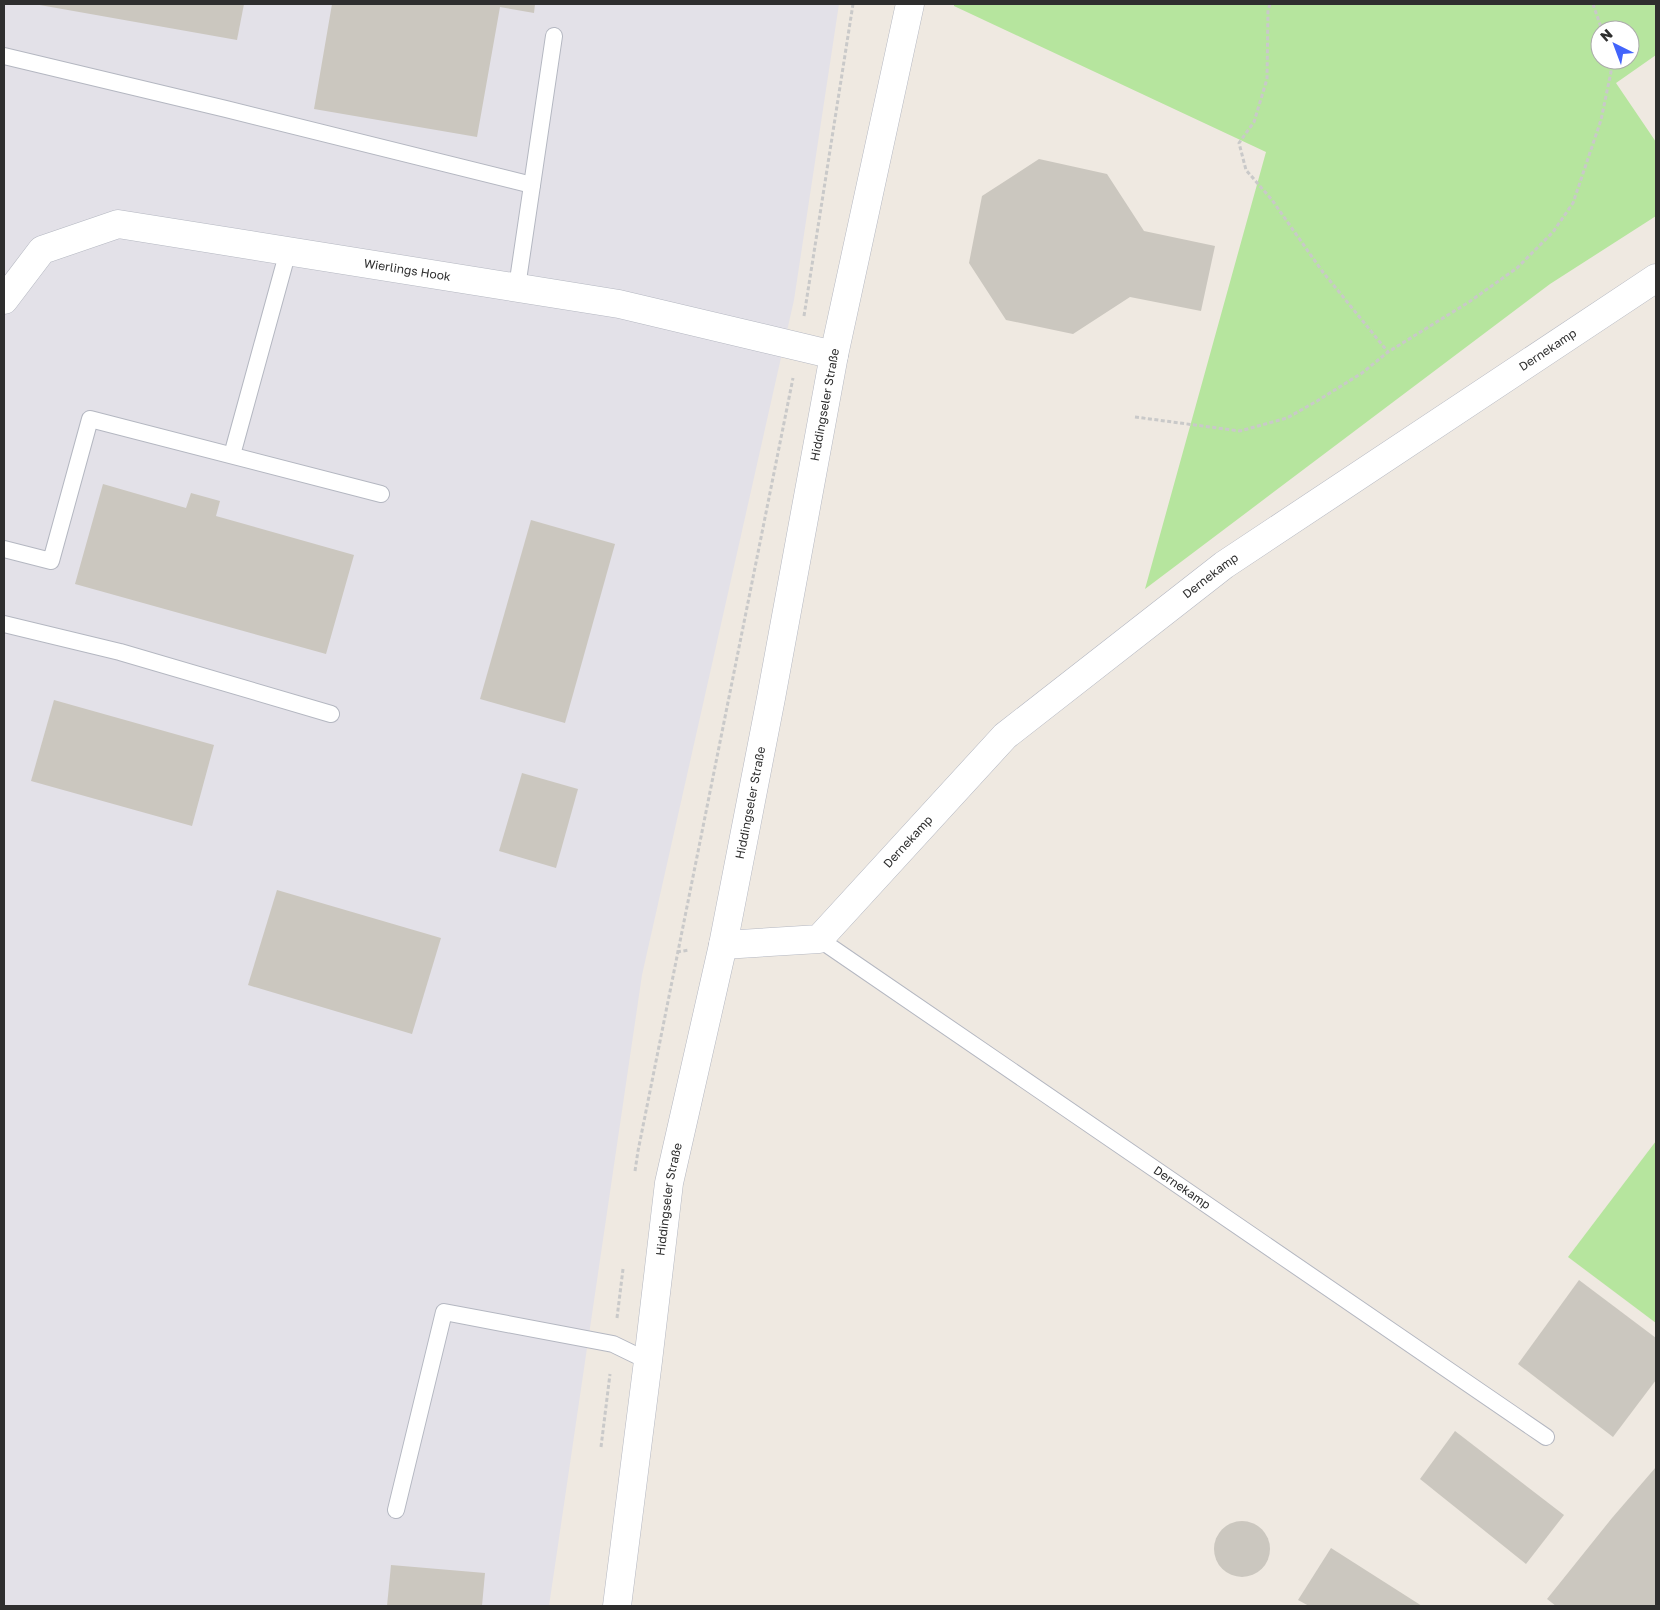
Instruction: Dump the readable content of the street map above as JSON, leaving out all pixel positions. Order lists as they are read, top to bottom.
{
  "streets": {
    "street": ["Wierlings Hook", "Dernekamp", "Hiddingseler Straße"]
  },
  "crossings": [
    ["Wierlings Hook", "Hiddingseler Straße"]
  ],
  "north": "top left"
}
